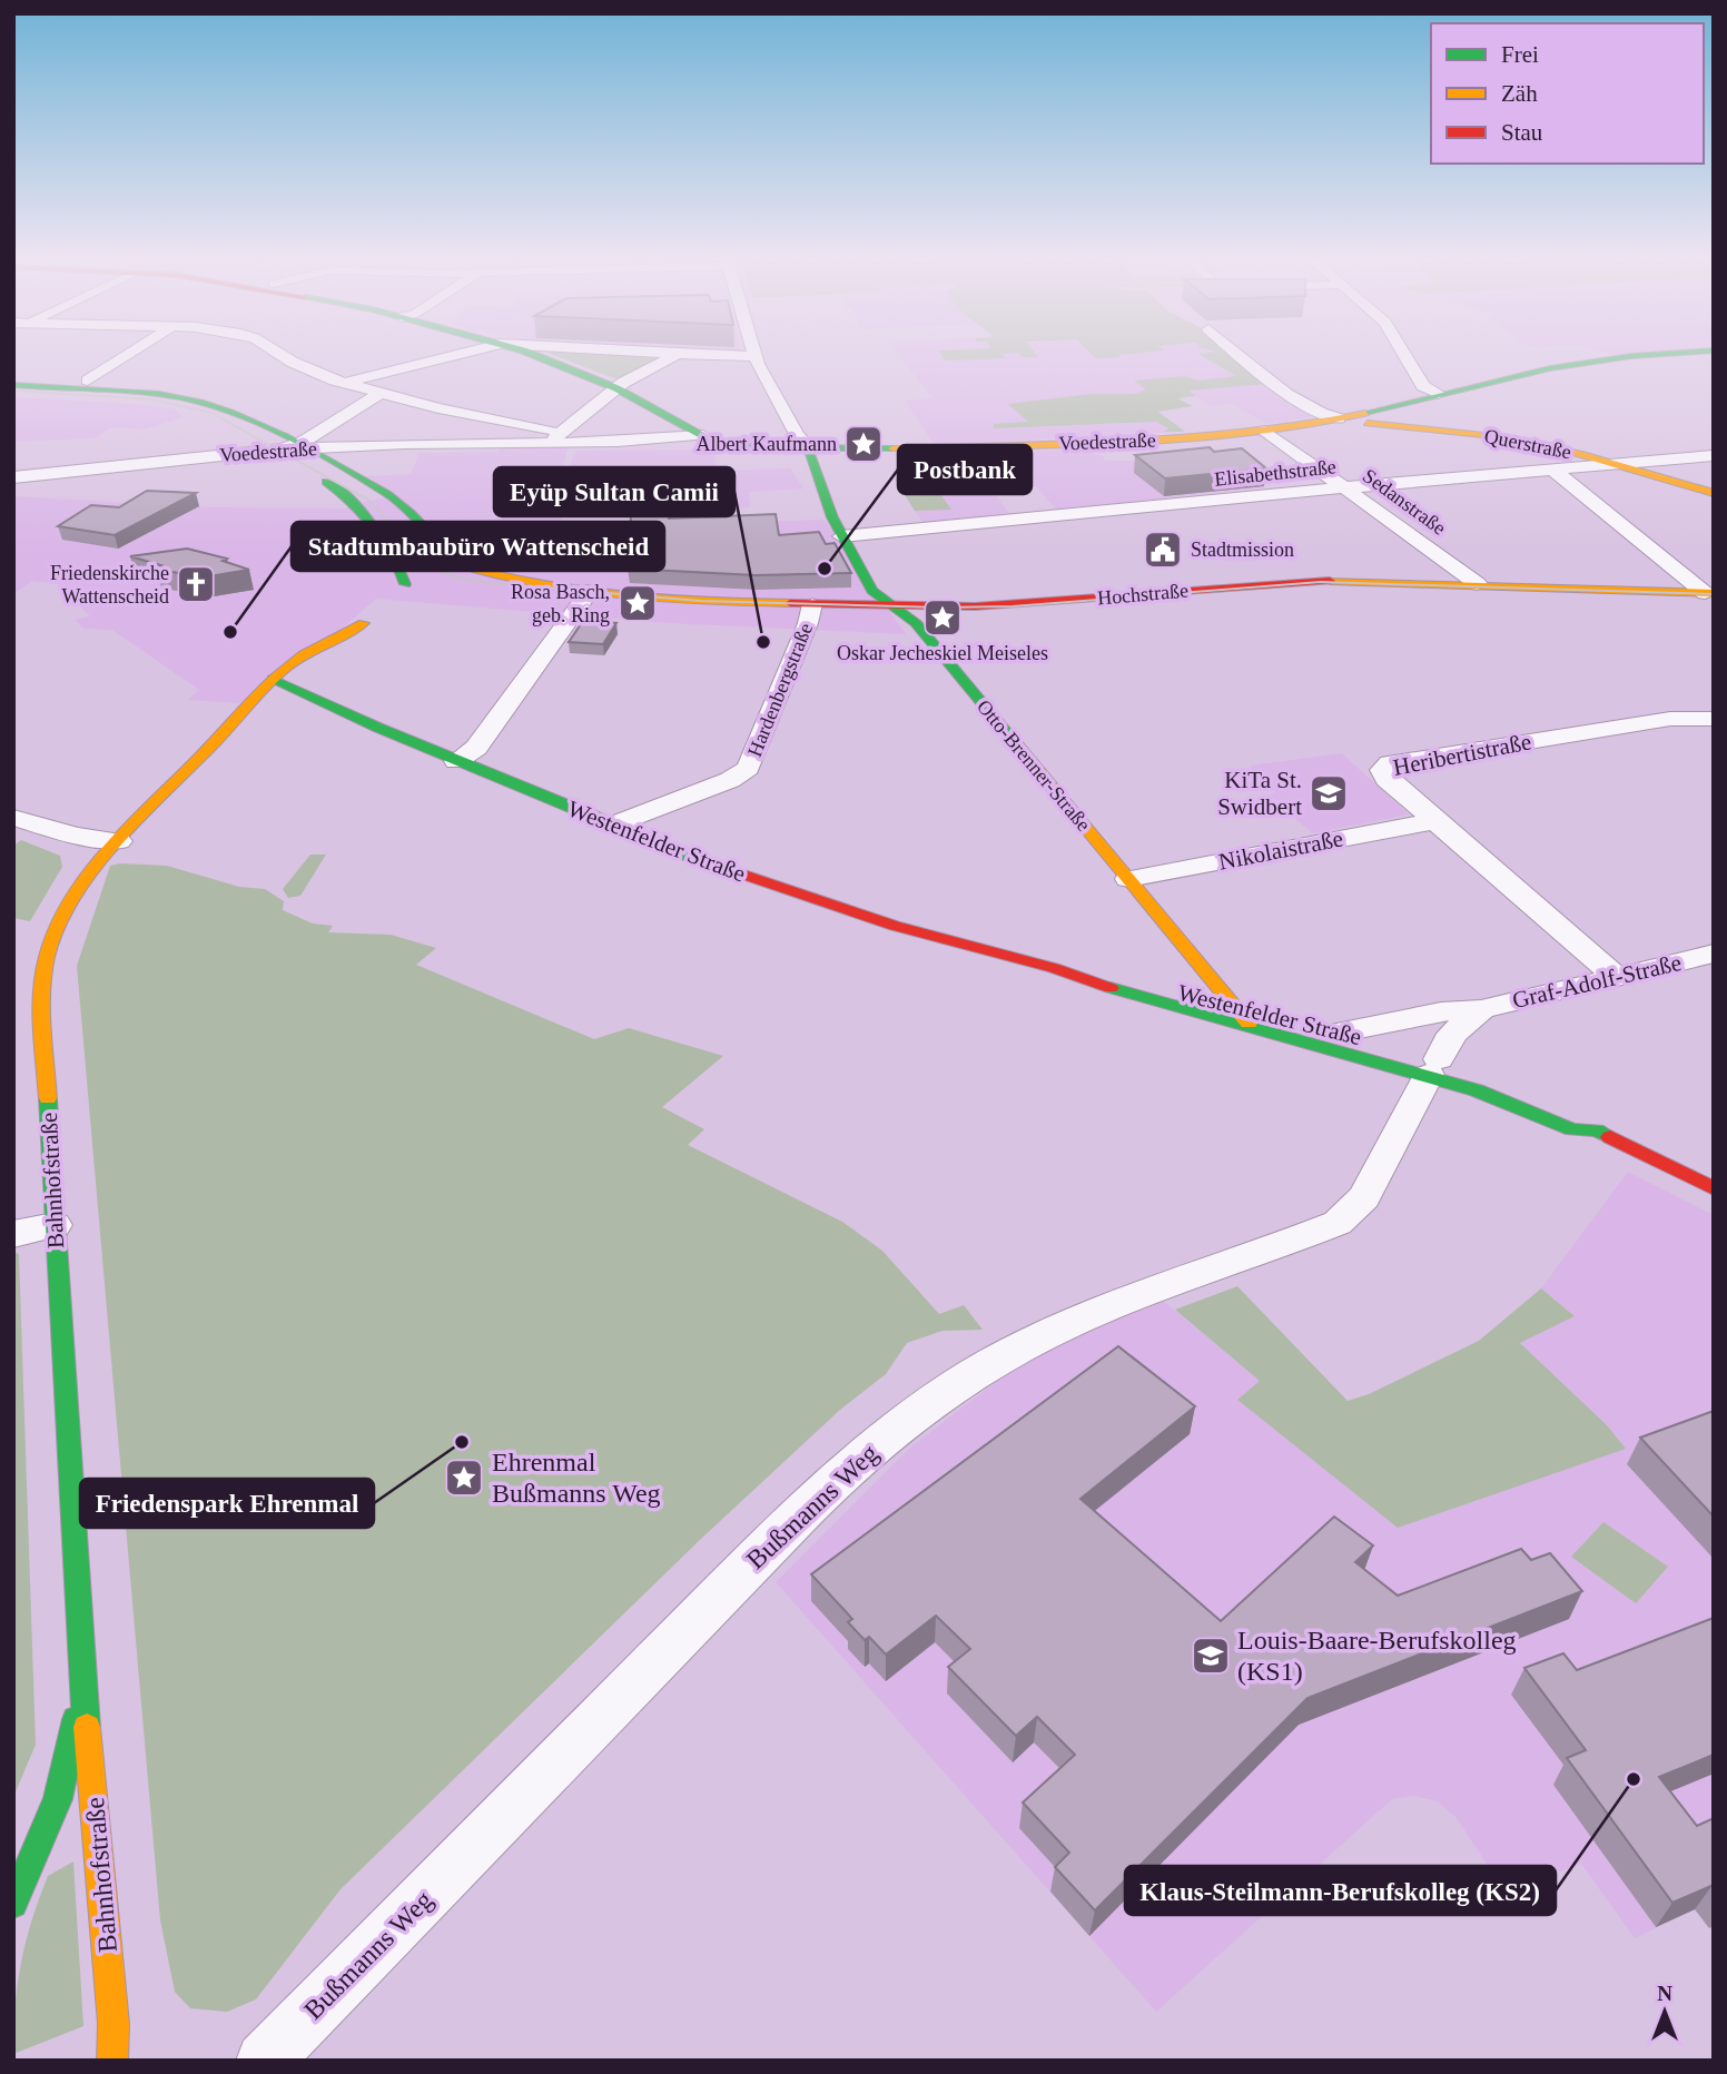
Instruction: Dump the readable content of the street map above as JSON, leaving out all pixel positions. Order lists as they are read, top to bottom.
{
  "streets": {
    "street": [
      "Voedestraße",
      "Querstraße",
      "Elisabethstraße",
      "Sedanstraße",
      "Hochstraße",
      "Hardenbergstraße",
      "Heribertistraße",
      "Otto-Brenner-Straße",
      "Westenfelder Straße",
      "Nikolaistraße",
      "Graf-Adolf-Straße",
      "Bahnhofstraße",
      "Bußmanns Weg"
    ]
  },
  "crossings": [
    ["Voedestraße", "Querstraße"],
    ["Voedestraße", "Sedanstraße"],
    ["Voedestraße", "Otto-Brenner-Straße"],
    ["Querstraße", "Elisabethstraße"],
    ["Elisabethstraße", "Sedanstraße"],
    ["Elisabethstraße", "Otto-Brenner-Straße"],
    ["Sedanstraße", "Hochstraße"],
    ["Hochstraße", "Hardenbergstraße"],
    ["Hochstraße", "Otto-Brenner-Straße"],
    ["Hochstraße", "Bahnhofstraße"],
    ["Hardenbergstraße", "Westenfelder Straße"],
    ["Heribertistraße", "Nikolaistraße"],
    ["Heribertistraße", "Graf-Adolf-Straße"],
    ["Otto-Brenner-Straße", "Westenfelder Straße"],
    ["Otto-Brenner-Straße", "Nikolaistraße"],
    ["Westenfelder Straße", "Graf-Adolf-Straße"],
    ["Westenfelder Straße", "Bahnhofstraße"],
    ["Westenfelder Straße", "Bußmanns Weg"],
    ["Graf-Adolf-Straße", "Bußmanns Weg"]
  ],
  "places": {
    "place": [
      "Albert Kaufmann",
      "Rosa Basch, geb. Ring",
      "Oskar Jecheskiel Meiseles",
      "Ehrenmal Bußmanns Weg"
    ],
    "public building": ["Stadtmission"],
    "other": [
      "Postbank",
      "Stadtumbaubüro Wattenscheid",
      "Eyüp Sultan Camii",
      "Friedenspark Ehrenmal",
      "Klaus-Steilmann-Berufskolleg (KS2)"
    ],
    "church": ["Friedenskirche Wattenscheid"],
    "school or university": ["KiTa St. Swidbert", "Louis-Baare-Berufskolleg (KS1)"]
  },
  "legend": ["Frei", "Zäh", "Stau"],
  "north": "top"
}
